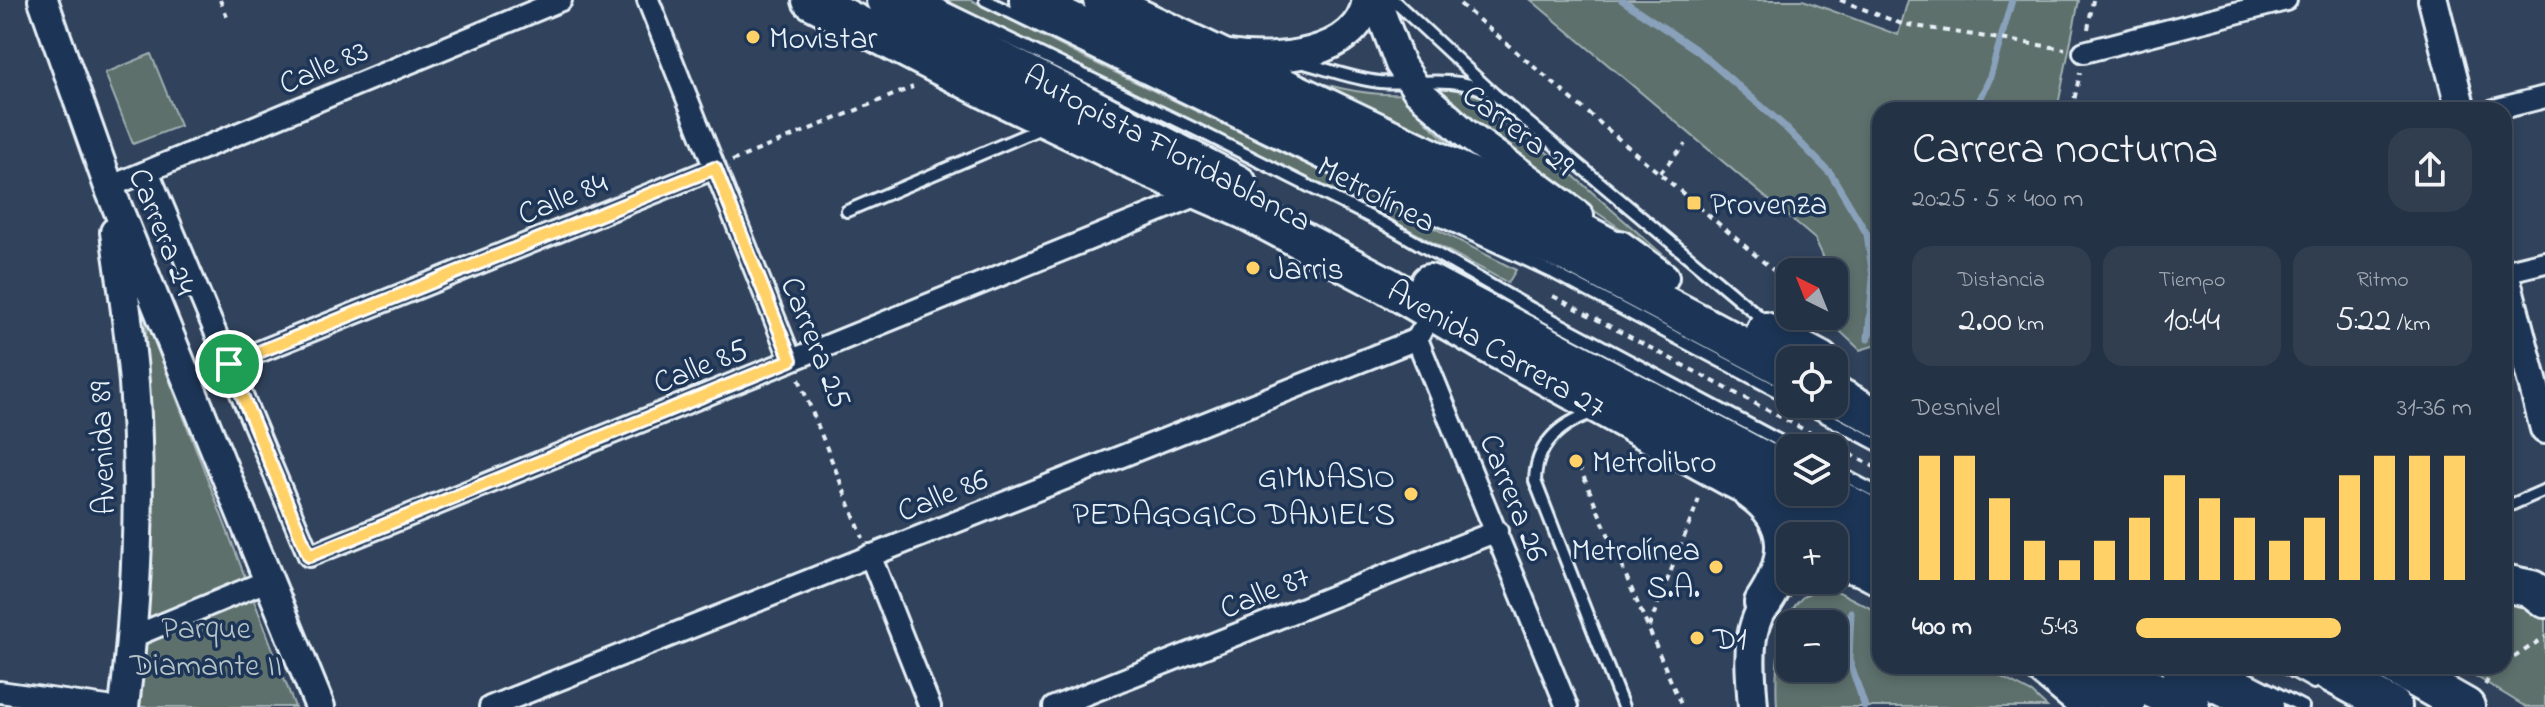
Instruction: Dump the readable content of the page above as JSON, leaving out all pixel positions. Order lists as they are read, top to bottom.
{
  "streets": {
    "highway": ["Autopista Floridablanca", "Avenida Carrera 27"],
    "street": [
      "Calle 83",
      "Carrera 29",
      "Calle 84",
      "Carrera 24",
      "Carrera 25",
      "Calle 85",
      "Avenida 89",
      "Calle 86",
      "Carrera 26",
      "Calle 87"
    ],
    "lane": ["Metrolínea"]
  },
  "crossings": [
    ["Calle 83", "Carrera 24"],
    ["Calle 83", "Avenida 89"],
    ["Calle 84", "Carrera 25"],
    ["Calle 84", "Calle 85"],
    ["Carrera 24", "Avenida 89"],
    ["Carrera 25", "Calle 85"],
    ["Carrera 25", "Calle 86"],
    ["Avenida Carrera 27", "Calle 85"],
    ["Avenida Carrera 27", "Calle 86"],
    ["Avenida Carrera 27", "Carrera 26"],
    ["Calle 86", "Carrera 26"],
    ["Carrera 26", "Calle 87"]
  ],
  "parks": ["Parque Diamante II"],
  "places": {
    "other": [
      "Movistar",
      "Jarris",
      "Metrolibro",
      "GIMNASIO PEDAGOGICO DANIEL´S",
      "Metrolínea S.A.",
      "D1"
    ],
    "transit": ["Provenza"]
  },
  "north": "top left",
  "page": {
    "heading": ["Carrera nocturna", "20:25 · 5 × 400 m"],
    "stats": [
      ["Distancia", "2.00 km"],
      ["Tiempo", "10:44"],
      ["Ritmo", "5:22 /km"]
    ],
    "map_buttons": ["+", "−"],
    "chart": ["Desnivel", "31–36 m"],
    "list": [
      {
        "name": "400 m",
        "note": "5:43"
      }
    ]
  }
}
